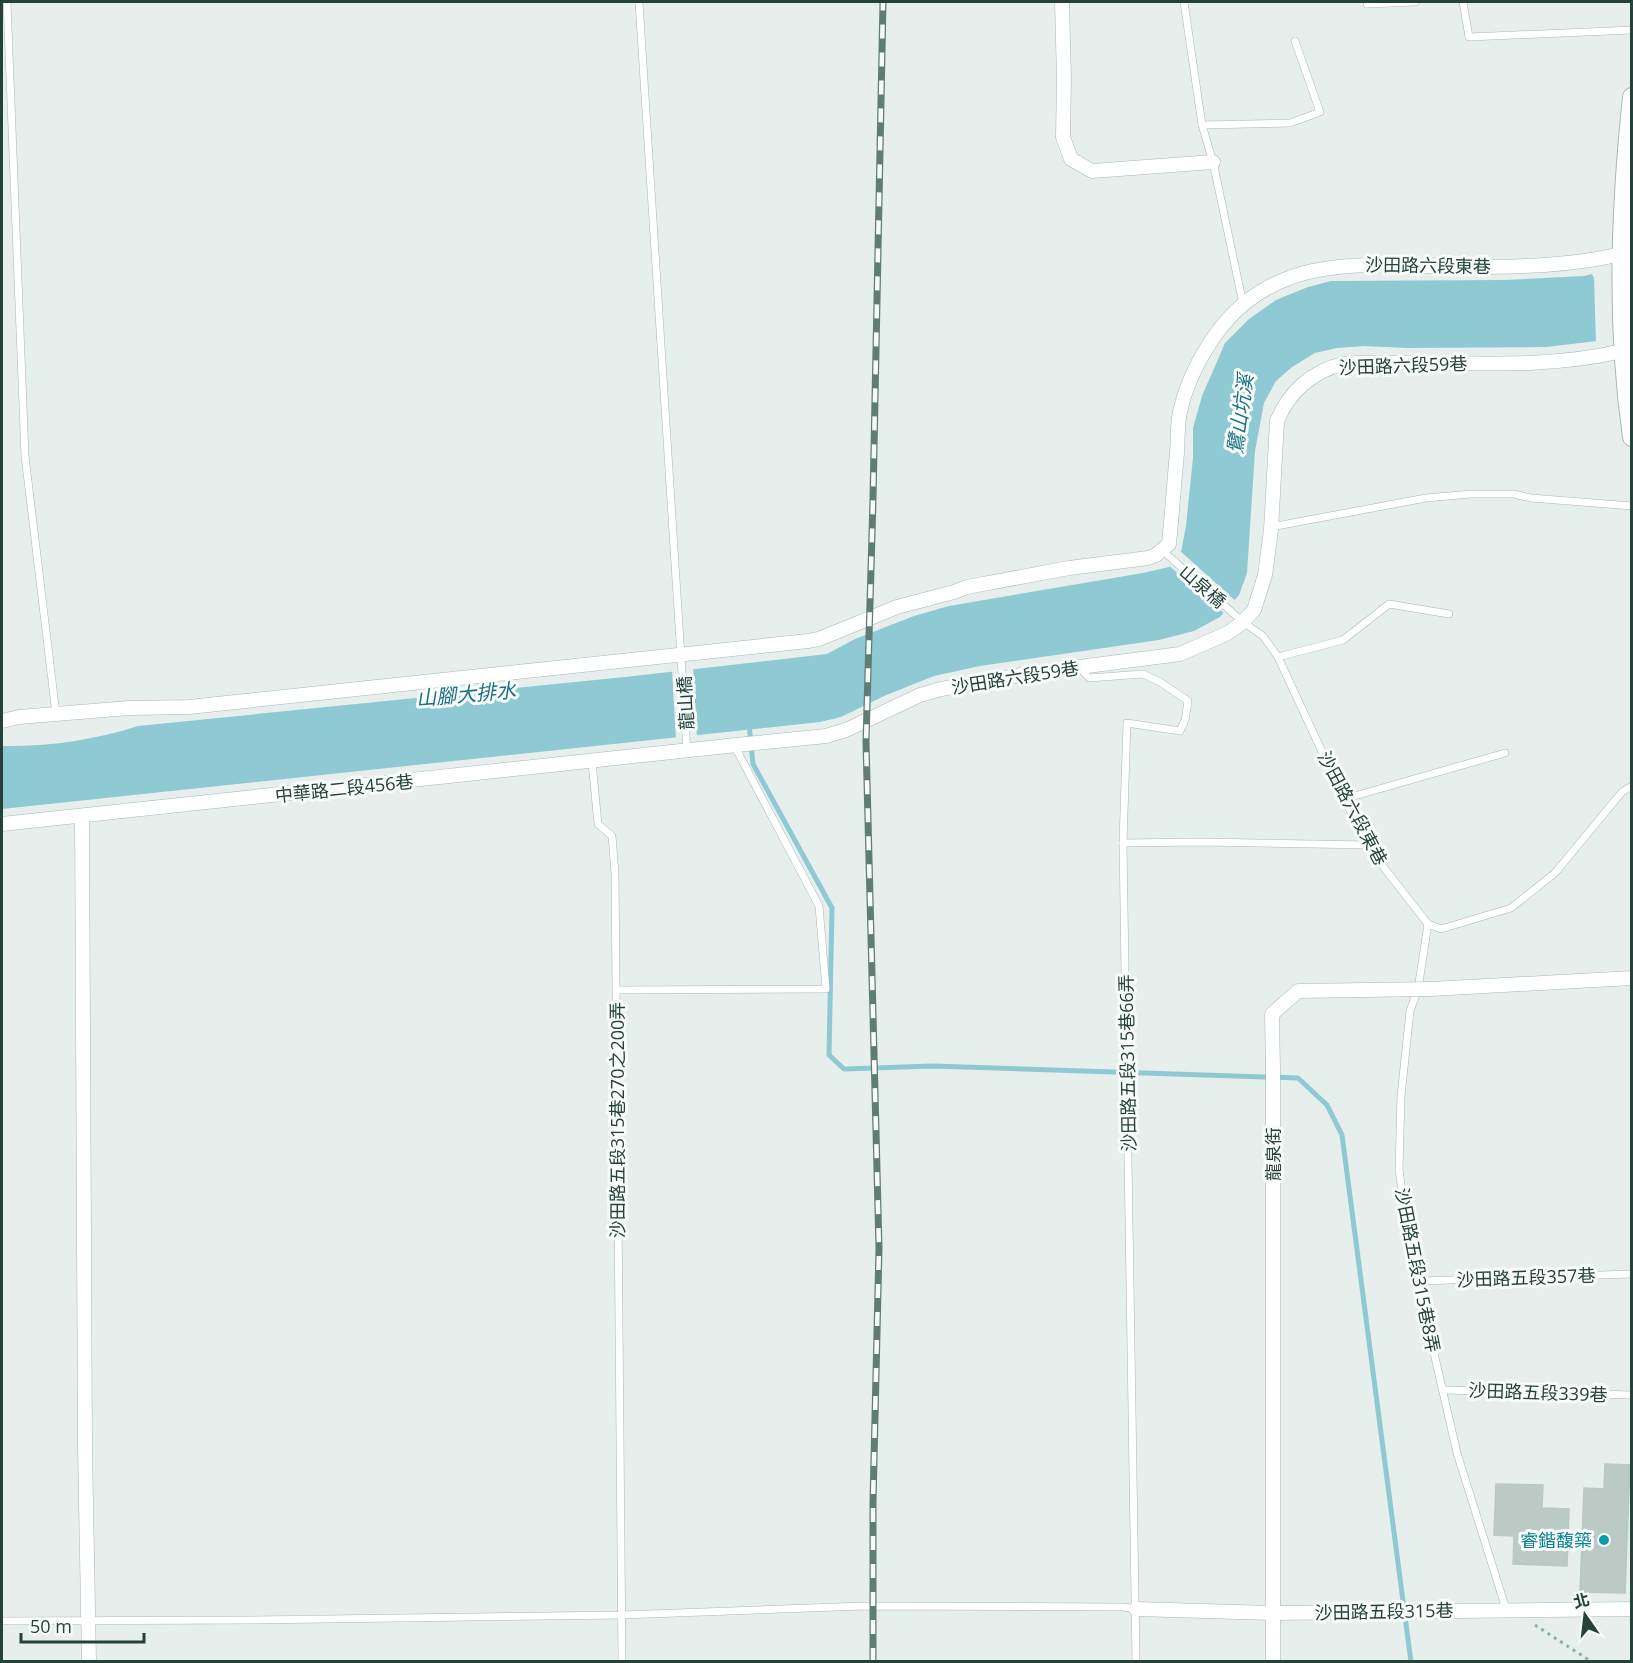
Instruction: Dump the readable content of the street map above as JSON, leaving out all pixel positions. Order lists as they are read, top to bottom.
{
  "streets": {
    "street": [
      "沙田路六段東巷",
      "沙田路六段59巷",
      "中華路二段456巷",
      "龍泉街",
      "沙田路五段315巷"
    ],
    "lane": [
      "山泉橋",
      "龍山橋",
      "沙田路五段315巷66弄",
      "沙田路五段315巷270之200弄",
      "沙田路五段315巷8弄",
      "沙田路五段357巷",
      "沙田路五段339巷"
    ]
  },
  "crossings": [
    ["沙田路六段東巷", "沙田路六段59巷"],
    ["沙田路六段東巷", "山泉橋"],
    ["沙田路六段東巷", "沙田路五段315巷8弄"],
    ["沙田路六段59巷", "山泉橋"],
    ["沙田路六段59巷", "龍山橋"],
    ["沙田路六段59巷", "中華路二段456巷"],
    ["沙田路六段59巷", "沙田路五段315巷66弄"],
    ["沙田路六段59巷", "沙田路五段315巷270之200弄"],
    ["龍山橋", "中華路二段456巷"],
    ["沙田路五段315巷66弄", "沙田路五段315巷"],
    ["龍泉街", "沙田路五段315巷"],
    ["沙田路五段315巷8弄", "沙田路五段357巷"],
    ["沙田路五段315巷8弄", "沙田路五段339巷"],
    ["沙田路五段315巷8弄", "沙田路五段315巷"]
  ],
  "water": ["鷺山坑溪", "山腳大排水"],
  "places": ["睿鍇馥築"],
  "scale_bar": "50 m",
  "north": "top"
}
